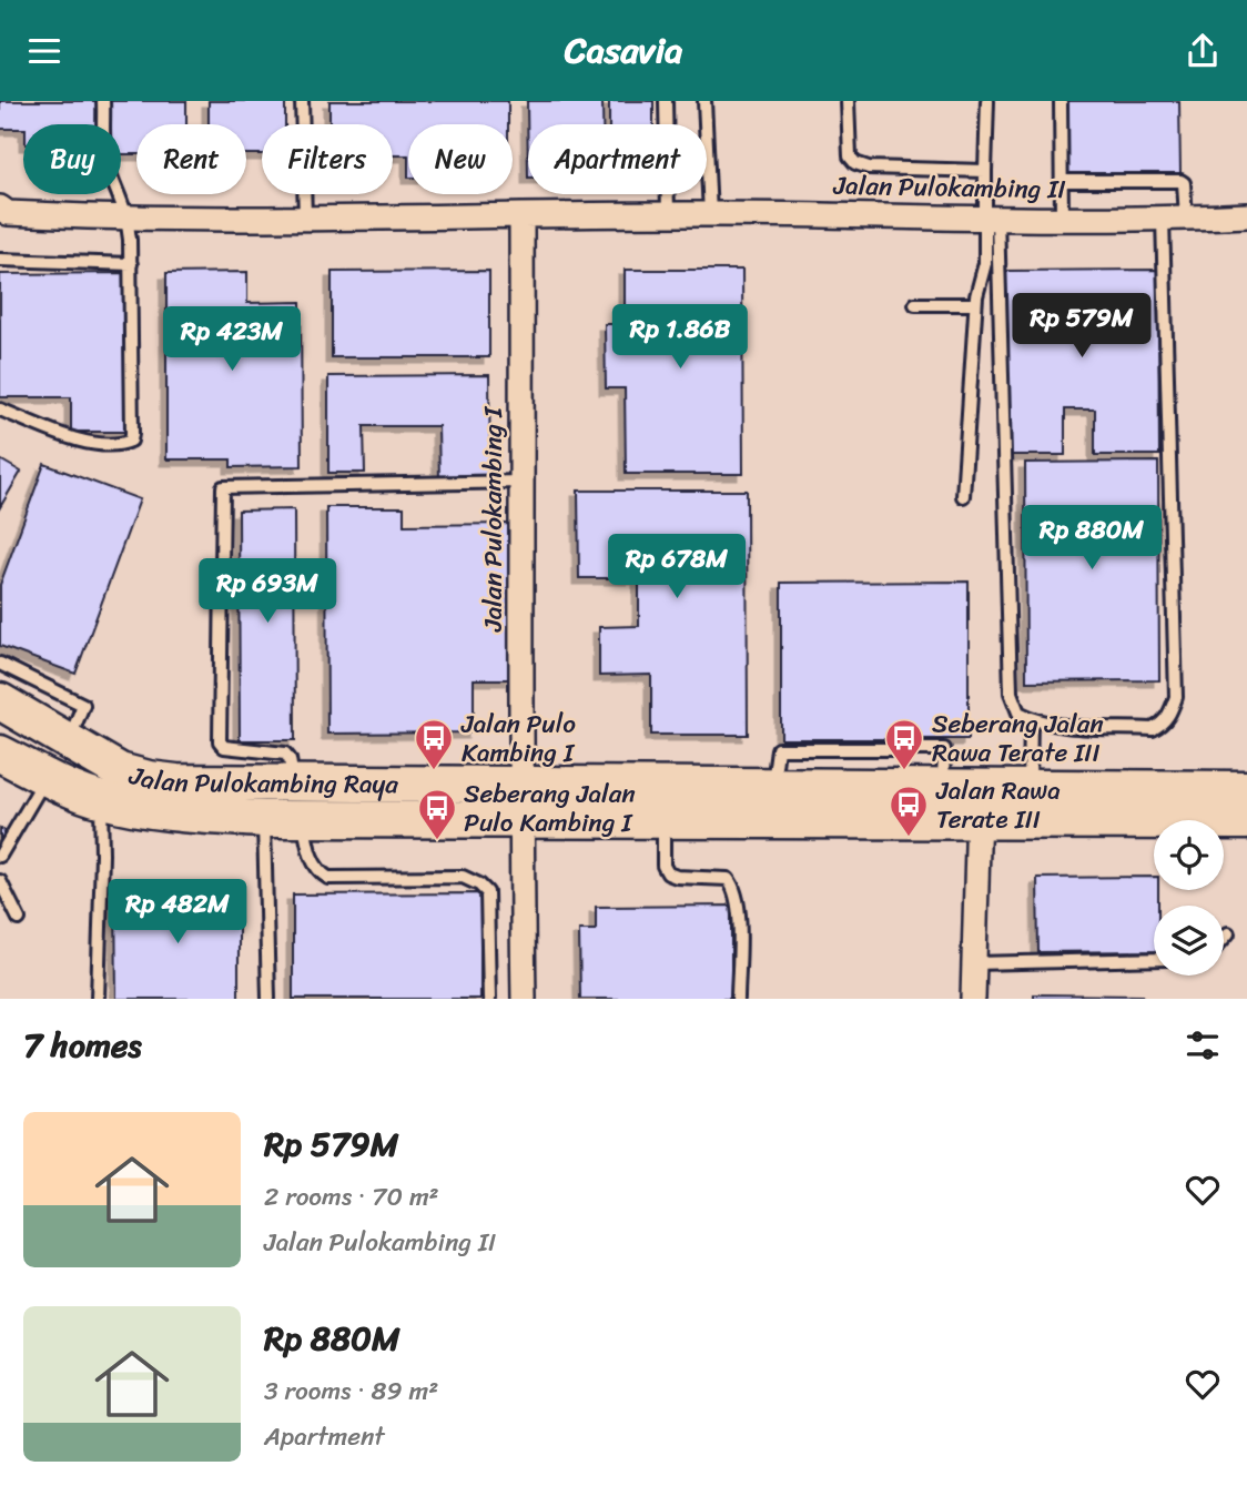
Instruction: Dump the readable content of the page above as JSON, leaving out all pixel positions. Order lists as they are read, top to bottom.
{
  "streets": {
    "street": ["Jalan Pulokambing II", "Jalan Pulokambing I", "Jalan Pulokambing Raya"]
  },
  "crossings": [
    ["Jalan Pulokambing II", "Jalan Pulokambing I"],
    ["Jalan Pulokambing I", "Jalan Pulokambing Raya"]
  ],
  "places": {
    "bus stop": [
      "Jalan Pulo Kambing I",
      "Seberang Jalan Rawa Terate III",
      "Jalan Rawa Terate III",
      "Seberang Jalan Pulo Kambing I"
    ]
  },
  "page": {
    "header": "Casavia",
    "chip": [
      "Buy",
      "Rent",
      "Filters",
      "New",
      "Apartment"
    ],
    "price": [
      "Rp 579M",
      "Rp 1.86B",
      "Rp 423M",
      "Rp 880M",
      "Rp 678M",
      "Rp 693M",
      "Rp 482M"
    ],
    "heading": "7 homes",
    "list": [
      {
        "name": "Rp 579M",
        "note": "2 rooms · 70 m² · Jalan Pulokambing II"
      },
      {
        "name": "Rp 880M",
        "note": "3 rooms · 89 m² · Apartment"
      }
    ]
  }
}
